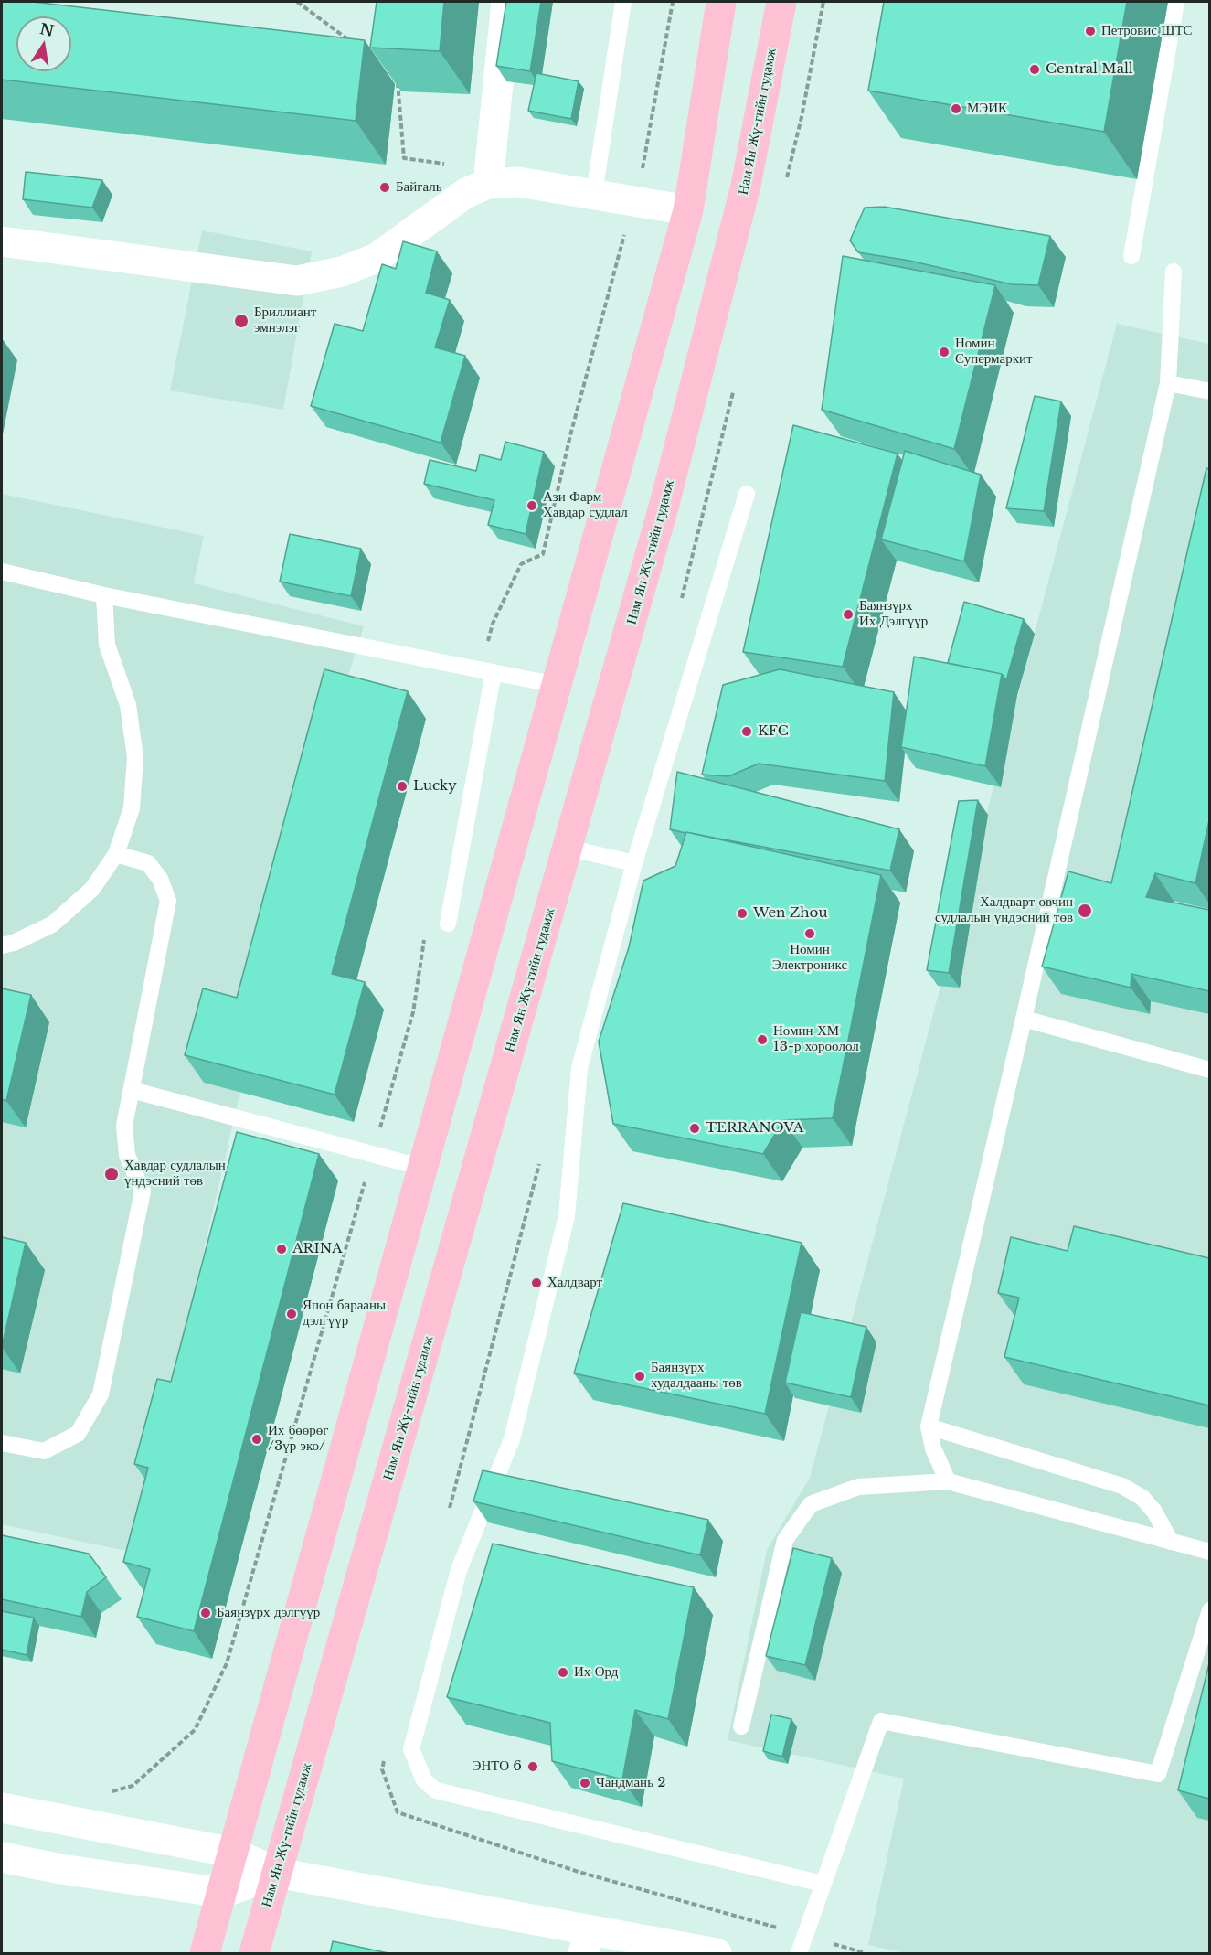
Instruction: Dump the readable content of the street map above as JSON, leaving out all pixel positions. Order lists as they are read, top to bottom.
{
  "streets": {
    "main road": ["Нам Ян Жү-гийн гудамж"]
  },
  "places": [
    "Петровис ШТС",
    "Central Mall",
    "МЭИК",
    "Байгаль",
    "Бриллиант эмнэлэг",
    "Номин Супермаркит",
    "Ази Фарм Хавдар судлал",
    "Баянзүрх Их Дэлгүүр",
    "KFC",
    "Lucky",
    "Халдварт өвчин судлалын үндэсний төв",
    "Wen Zhou",
    "Номин Электроникс",
    "Номин ХМ 13-р хороолол",
    "TERRANOVA",
    "Хавдар судлалын үндэсний төв",
    "ARINA",
    "Халдварт",
    "Япон барааны дэлгүүр",
    "Баянзүрх худалдааны төв",
    "Их бөөрөг /3үр эко/",
    "Баянзүрх дэлгүүр",
    "Их Орд",
    "ЭНТО 6",
    "Чандмань 2"
  ],
  "north": "top"
}
